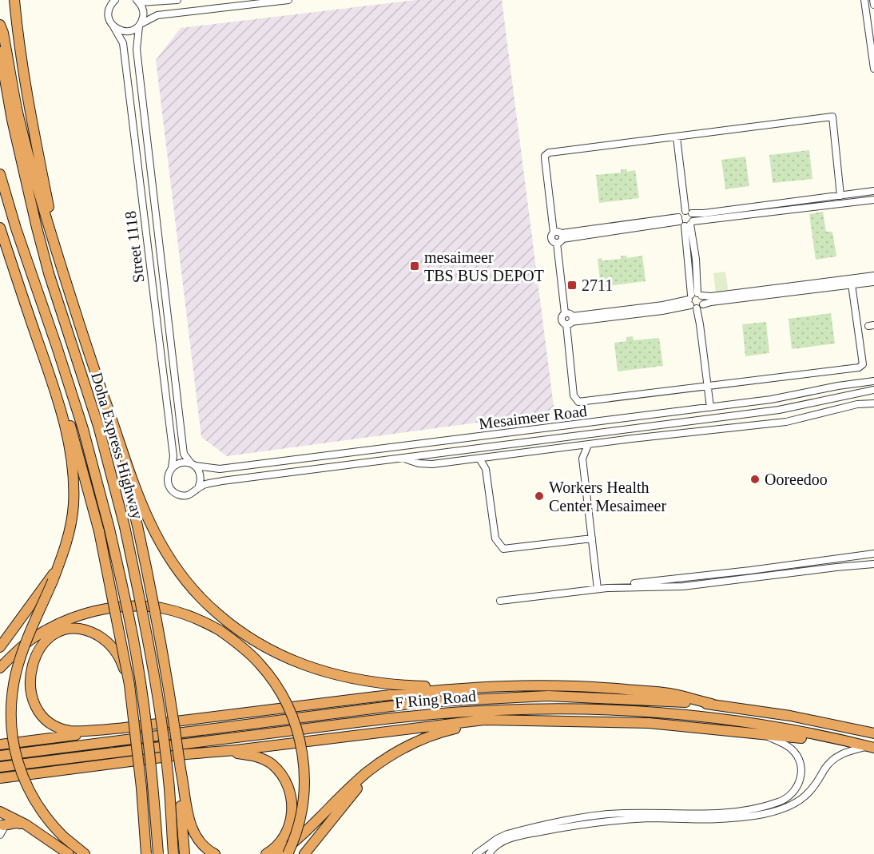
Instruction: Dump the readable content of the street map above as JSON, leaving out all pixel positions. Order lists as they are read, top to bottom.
{
  "streets": {
    "highway": ["Doha Express Highway", "F Ring Road"],
    "street": ["Street 1118", "Mesaimeer Road"]
  },
  "crossings": [
    ["Street 1118", "Mesaimeer Road"]
  ],
  "places": {
    "transit": ["mesaimeer TBS BUS DEPOT", "2711"],
    "other": ["Ooreedoo", "Workers Health Center Mesaimeer"]
  }
}
